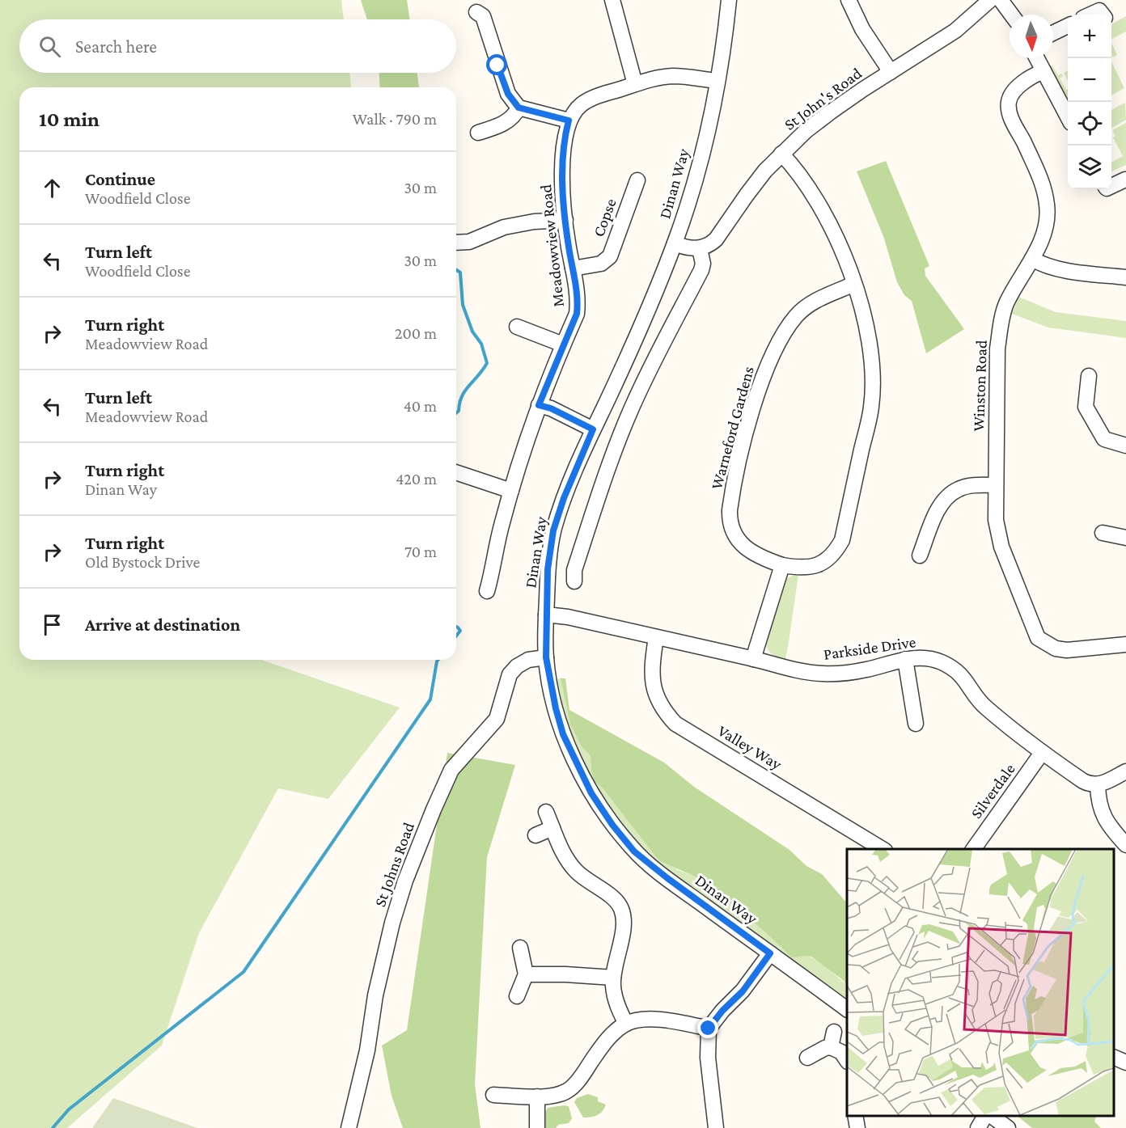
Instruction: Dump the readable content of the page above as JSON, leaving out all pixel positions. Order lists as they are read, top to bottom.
{
  "streets": {
    "street": [
      "St John's Road",
      "Dinan Way",
      "Copse",
      "Meadowview Road",
      "Winston Road",
      "Warneford Gardens",
      "Parkside Drive",
      "Valley Way",
      "Silverdale",
      "St Johns Road"
    ]
  },
  "crossings": [
    ["St John's Road", "Warneford Gardens"],
    ["Dinan Way", "Parkside Drive"],
    ["Dinan Way", "St Johns Road"],
    ["Copse", "Meadowview Road"],
    ["Parkside Drive", "Valley Way"],
    ["Parkside Drive", "Silverdale"]
  ],
  "north": "bottom",
  "page": {
    "map_buttons": ["+", "−"],
    "search": "Search here",
    "heading": ["10 min", "Walk · 790 m"],
    "list": [
      ["Continue", "Woodfield Close", "30 m"],
      ["Turn left", "Woodfield Close", "30 m"],
      ["Turn right", "Meadowview Road", "200 m"],
      ["Turn left", "Meadowview Road", "40 m"],
      ["Turn right", "Dinan Way", "420 m"],
      ["Turn right", "Old Bystock Drive", "70 m"],
      "Arrive at destination"
    ]
  }
}
